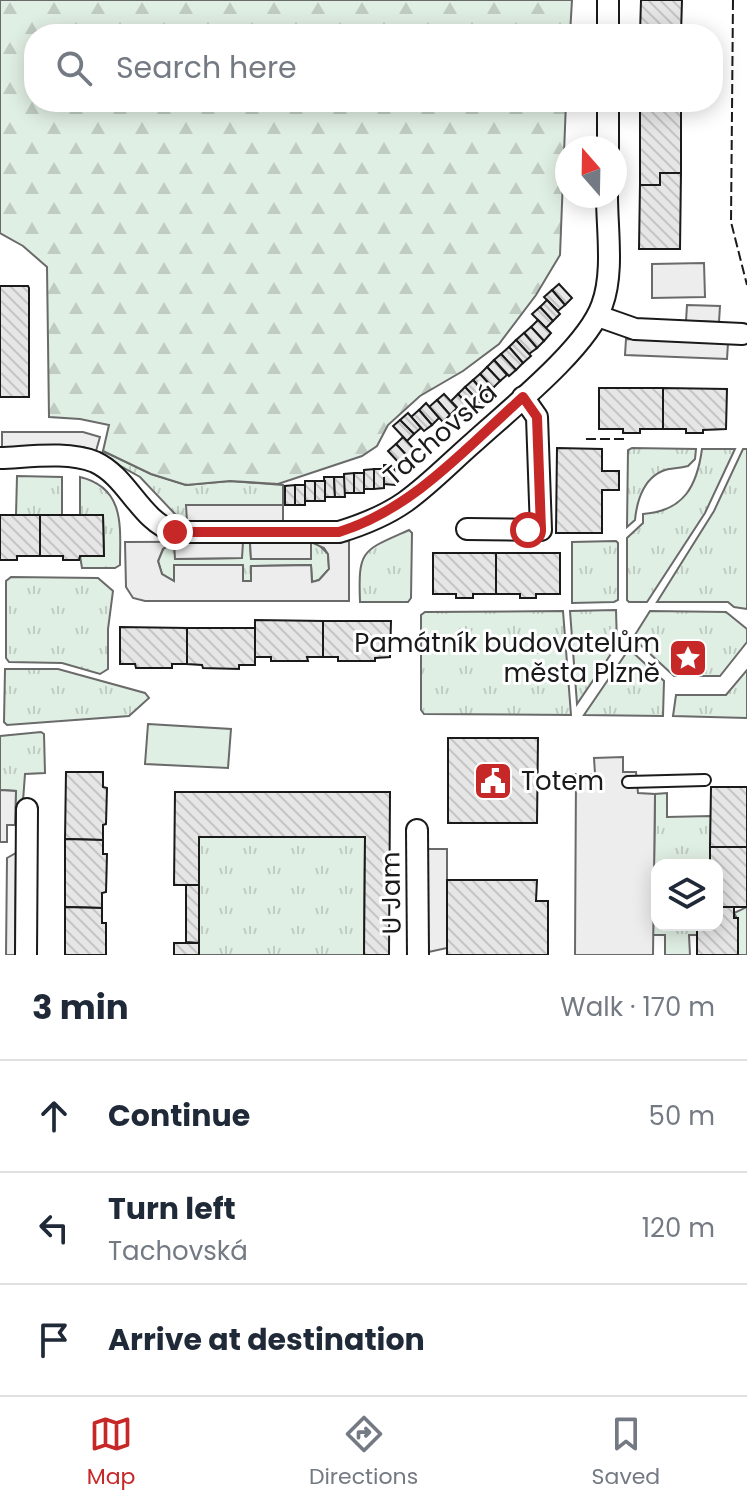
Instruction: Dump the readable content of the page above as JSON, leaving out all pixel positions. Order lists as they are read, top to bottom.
{
  "streets": {
    "street": ["Tachovská", "U Jam"]
  },
  "places": {
    "place": ["Památník budovatelům města Plzně"],
    "public building": ["Totem"]
  },
  "north": "top",
  "page": {
    "search": "Search here",
    "heading": ["3 min", "Walk · 170 m"],
    "list": [
      ["Continue", "50 m"],
      ["Turn left", "Tachovská", "120 m"],
      "Arrive at destination"
    ],
    "nav": ["Map", "Directions", "Saved"]
  }
}
